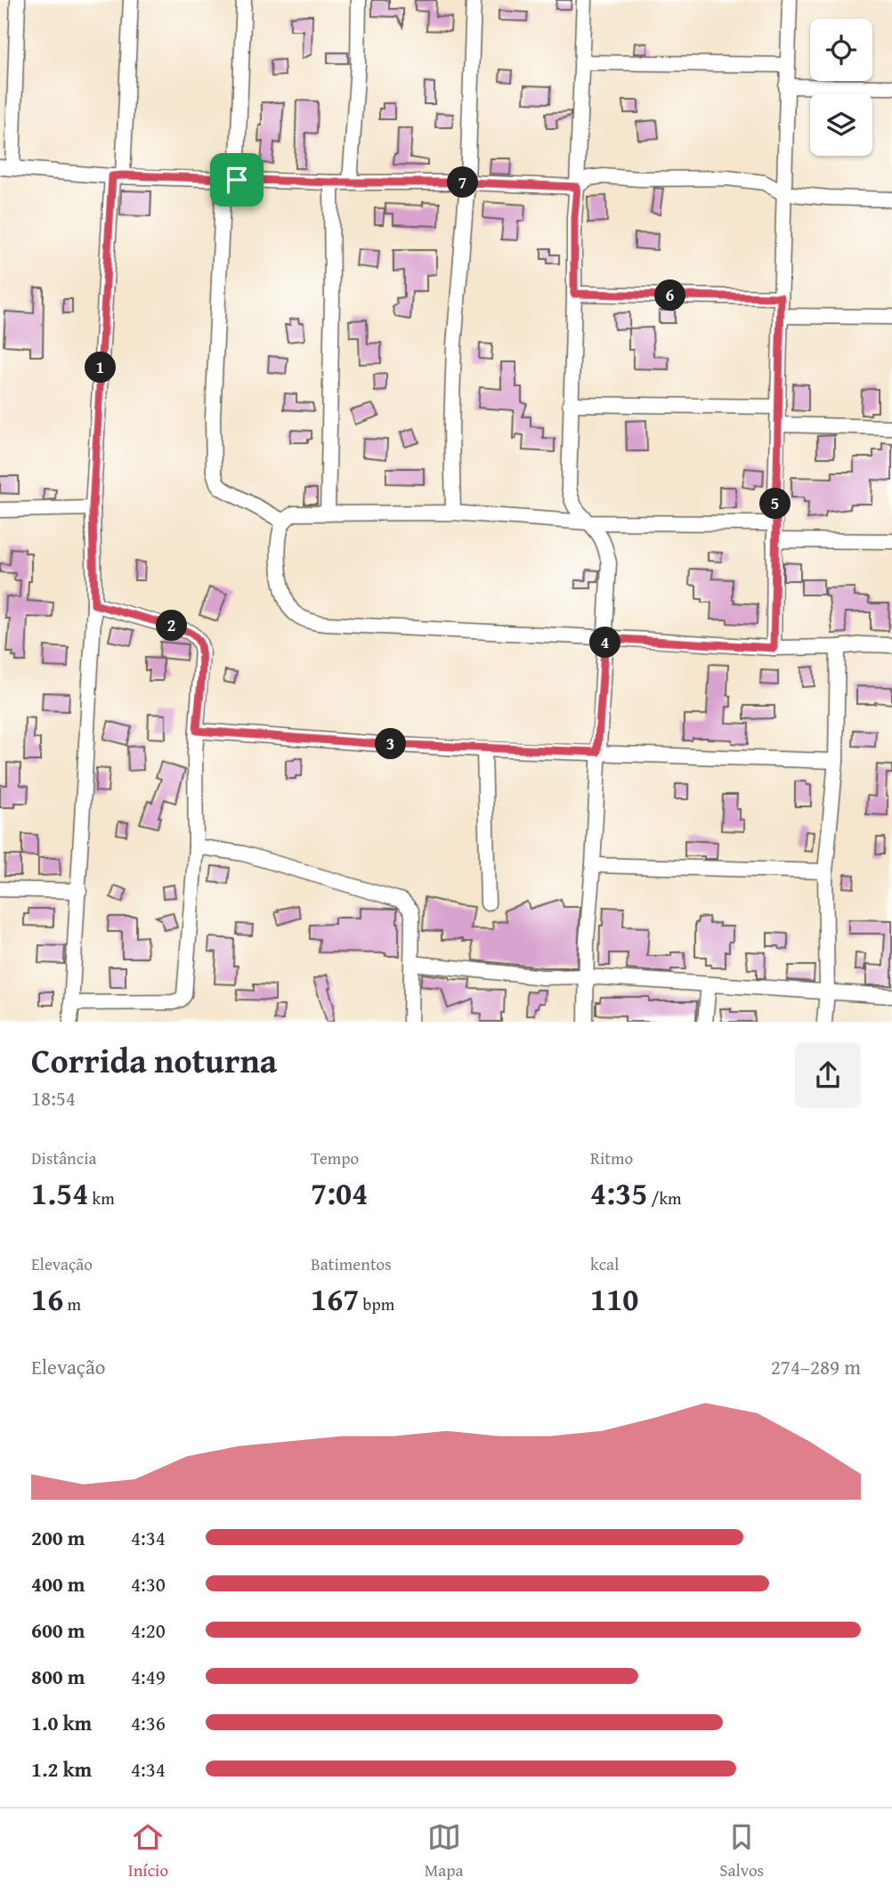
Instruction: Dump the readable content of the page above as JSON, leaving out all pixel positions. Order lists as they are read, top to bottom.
{
  "page": {
    "pins": [
      "7",
      "6",
      "1",
      "5",
      "2",
      "4",
      "3"
    ],
    "heading": ["Corrida noturna", "18:54"],
    "stats": [
      ["Distância", "1.54 km"],
      ["Tempo", "7:04"],
      ["Ritmo", "4:35 /km"],
      ["Elevação", "16 m"],
      ["Batimentos", "167 bpm"],
      ["kcal", "110"]
    ],
    "chart": ["Elevação", "274–289 m"],
    "list": [
      {
        "name": "200 m",
        "note": "4:34"
      },
      {
        "name": "400 m",
        "note": "4:30"
      },
      {
        "name": "600 m",
        "note": "4:20"
      },
      {
        "name": "800 m",
        "note": "4:49"
      },
      {
        "name": "1.0 km",
        "note": "4:36"
      },
      {
        "name": "1.2 km",
        "note": "4:34"
      }
    ],
    "tabs": ["Início", "Mapa", "Salvos"]
  }
}
